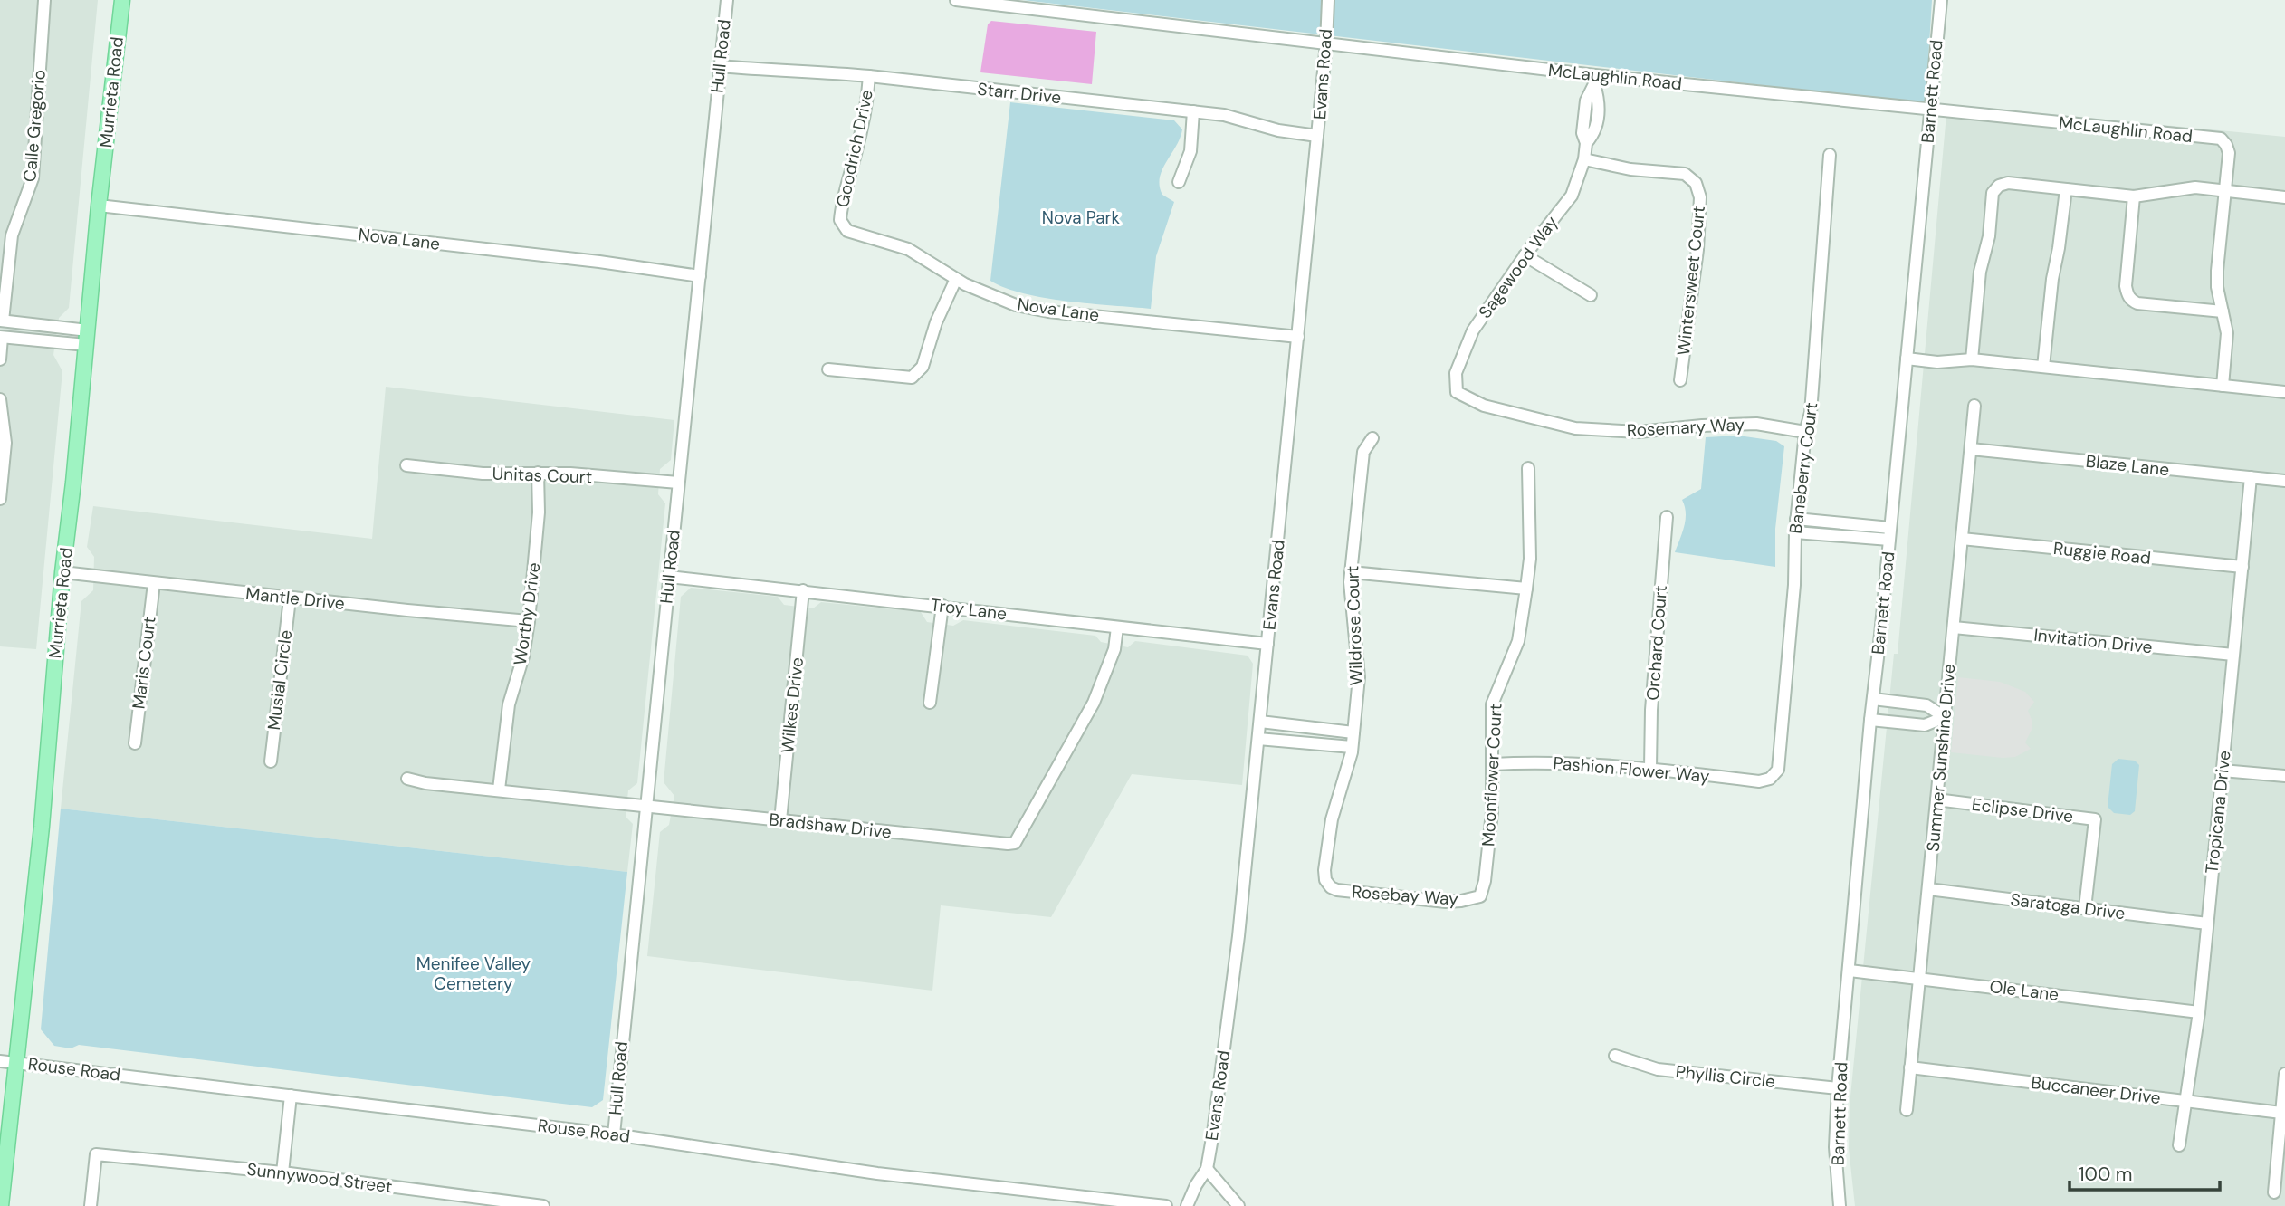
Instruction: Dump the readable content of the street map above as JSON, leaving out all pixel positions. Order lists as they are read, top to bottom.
{
  "streets": {
    "main road": ["Murrieta Road"],
    "street": [
      "Hull Road",
      "Evans Road",
      "McLaughlin Road",
      "Barnett Road",
      "Starr Drive",
      "Calle Gregorio",
      "Goodrich Drive",
      "Nova Lane",
      "Sagewood Way",
      "Wintersweet Court",
      "Rosemary Way",
      "Blaze Lane",
      "Baneberry Court",
      "Unitas Court",
      "Ruggie Road",
      "Mantle Drive",
      "Troy Lane",
      "Worthy Drive",
      "Wildrose Court",
      "Invitation Drive",
      "Orchard Court",
      "Maris Court",
      "Musial Circle",
      "Wilkes Drive",
      "Summer Sunshine Drive",
      "Pashion Flower Way",
      "Moonflower Court",
      "Eclipse Drive",
      "Tropicana Drive",
      "Bradshaw Drive",
      "Rosebay Way",
      "Saratoga Drive",
      "Ole Lane",
      "Rouse Road",
      "Phyllis Circle",
      "Buccaneer Drive",
      "Sunnywood Street"
    ]
  },
  "crossings": [
    ["Hull Road", "Starr Drive"],
    ["Hull Road", "Nova Lane"],
    ["Hull Road", "Unitas Court"],
    ["Hull Road", "Troy Lane"],
    ["Hull Road", "Bradshaw Drive"],
    ["Hull Road", "Rouse Road"],
    ["Evans Road", "McLaughlin Road"],
    ["Evans Road", "Starr Drive"],
    ["Evans Road", "Nova Lane"],
    ["Evans Road", "Troy Lane"],
    ["McLaughlin Road", "Barnett Road"],
    ["McLaughlin Road", "Sagewood Way"],
    ["Barnett Road", "Ole Lane"],
    ["Barnett Road", "Phyllis Circle"],
    ["Murrieta Road", "Nova Lane"],
    ["Murrieta Road", "Mantle Drive"],
    ["Murrieta Road", "Rouse Road"],
    ["Starr Drive", "Goodrich Drive"],
    ["Goodrich Drive", "Nova Lane"],
    ["Sagewood Way", "Wintersweet Court"],
    ["Sagewood Way", "Rosemary Way"],
    ["Rosemary Way", "Baneberry Court"],
    ["Blaze Lane", "Summer Sunshine Drive"],
    ["Blaze Lane", "Tropicana Drive"],
    ["Baneberry Court", "Pashion Flower Way"],
    ["Unitas Court", "Worthy Drive"],
    ["Ruggie Road", "Summer Sunshine Drive"],
    ["Ruggie Road", "Tropicana Drive"],
    ["Mantle Drive", "Worthy Drive"],
    ["Mantle Drive", "Maris Court"],
    ["Mantle Drive", "Musial Circle"],
    ["Troy Lane", "Wilkes Drive"],
    ["Troy Lane", "Bradshaw Drive"],
    ["Worthy Drive", "Bradshaw Drive"],
    ["Wildrose Court", "Rosebay Way"],
    ["Invitation Drive", "Summer Sunshine Drive"],
    ["Invitation Drive", "Tropicana Drive"],
    ["Orchard Court", "Pashion Flower Way"],
    ["Wilkes Drive", "Bradshaw Drive"],
    ["Summer Sunshine Drive", "Eclipse Drive"],
    ["Summer Sunshine Drive", "Saratoga Drive"],
    ["Summer Sunshine Drive", "Ole Lane"],
    ["Summer Sunshine Drive", "Buccaneer Drive"],
    ["Pashion Flower Way", "Moonflower Court"],
    ["Moonflower Court", "Rosebay Way"],
    ["Eclipse Drive", "Saratoga Drive"],
    ["Tropicana Drive", "Saratoga Drive"],
    ["Tropicana Drive", "Ole Lane"],
    ["Tropicana Drive", "Buccaneer Drive"]
  ],
  "parks": ["Nova Park", "Menifee Valley Cemetery"],
  "scale_bar": "100 m"
}
